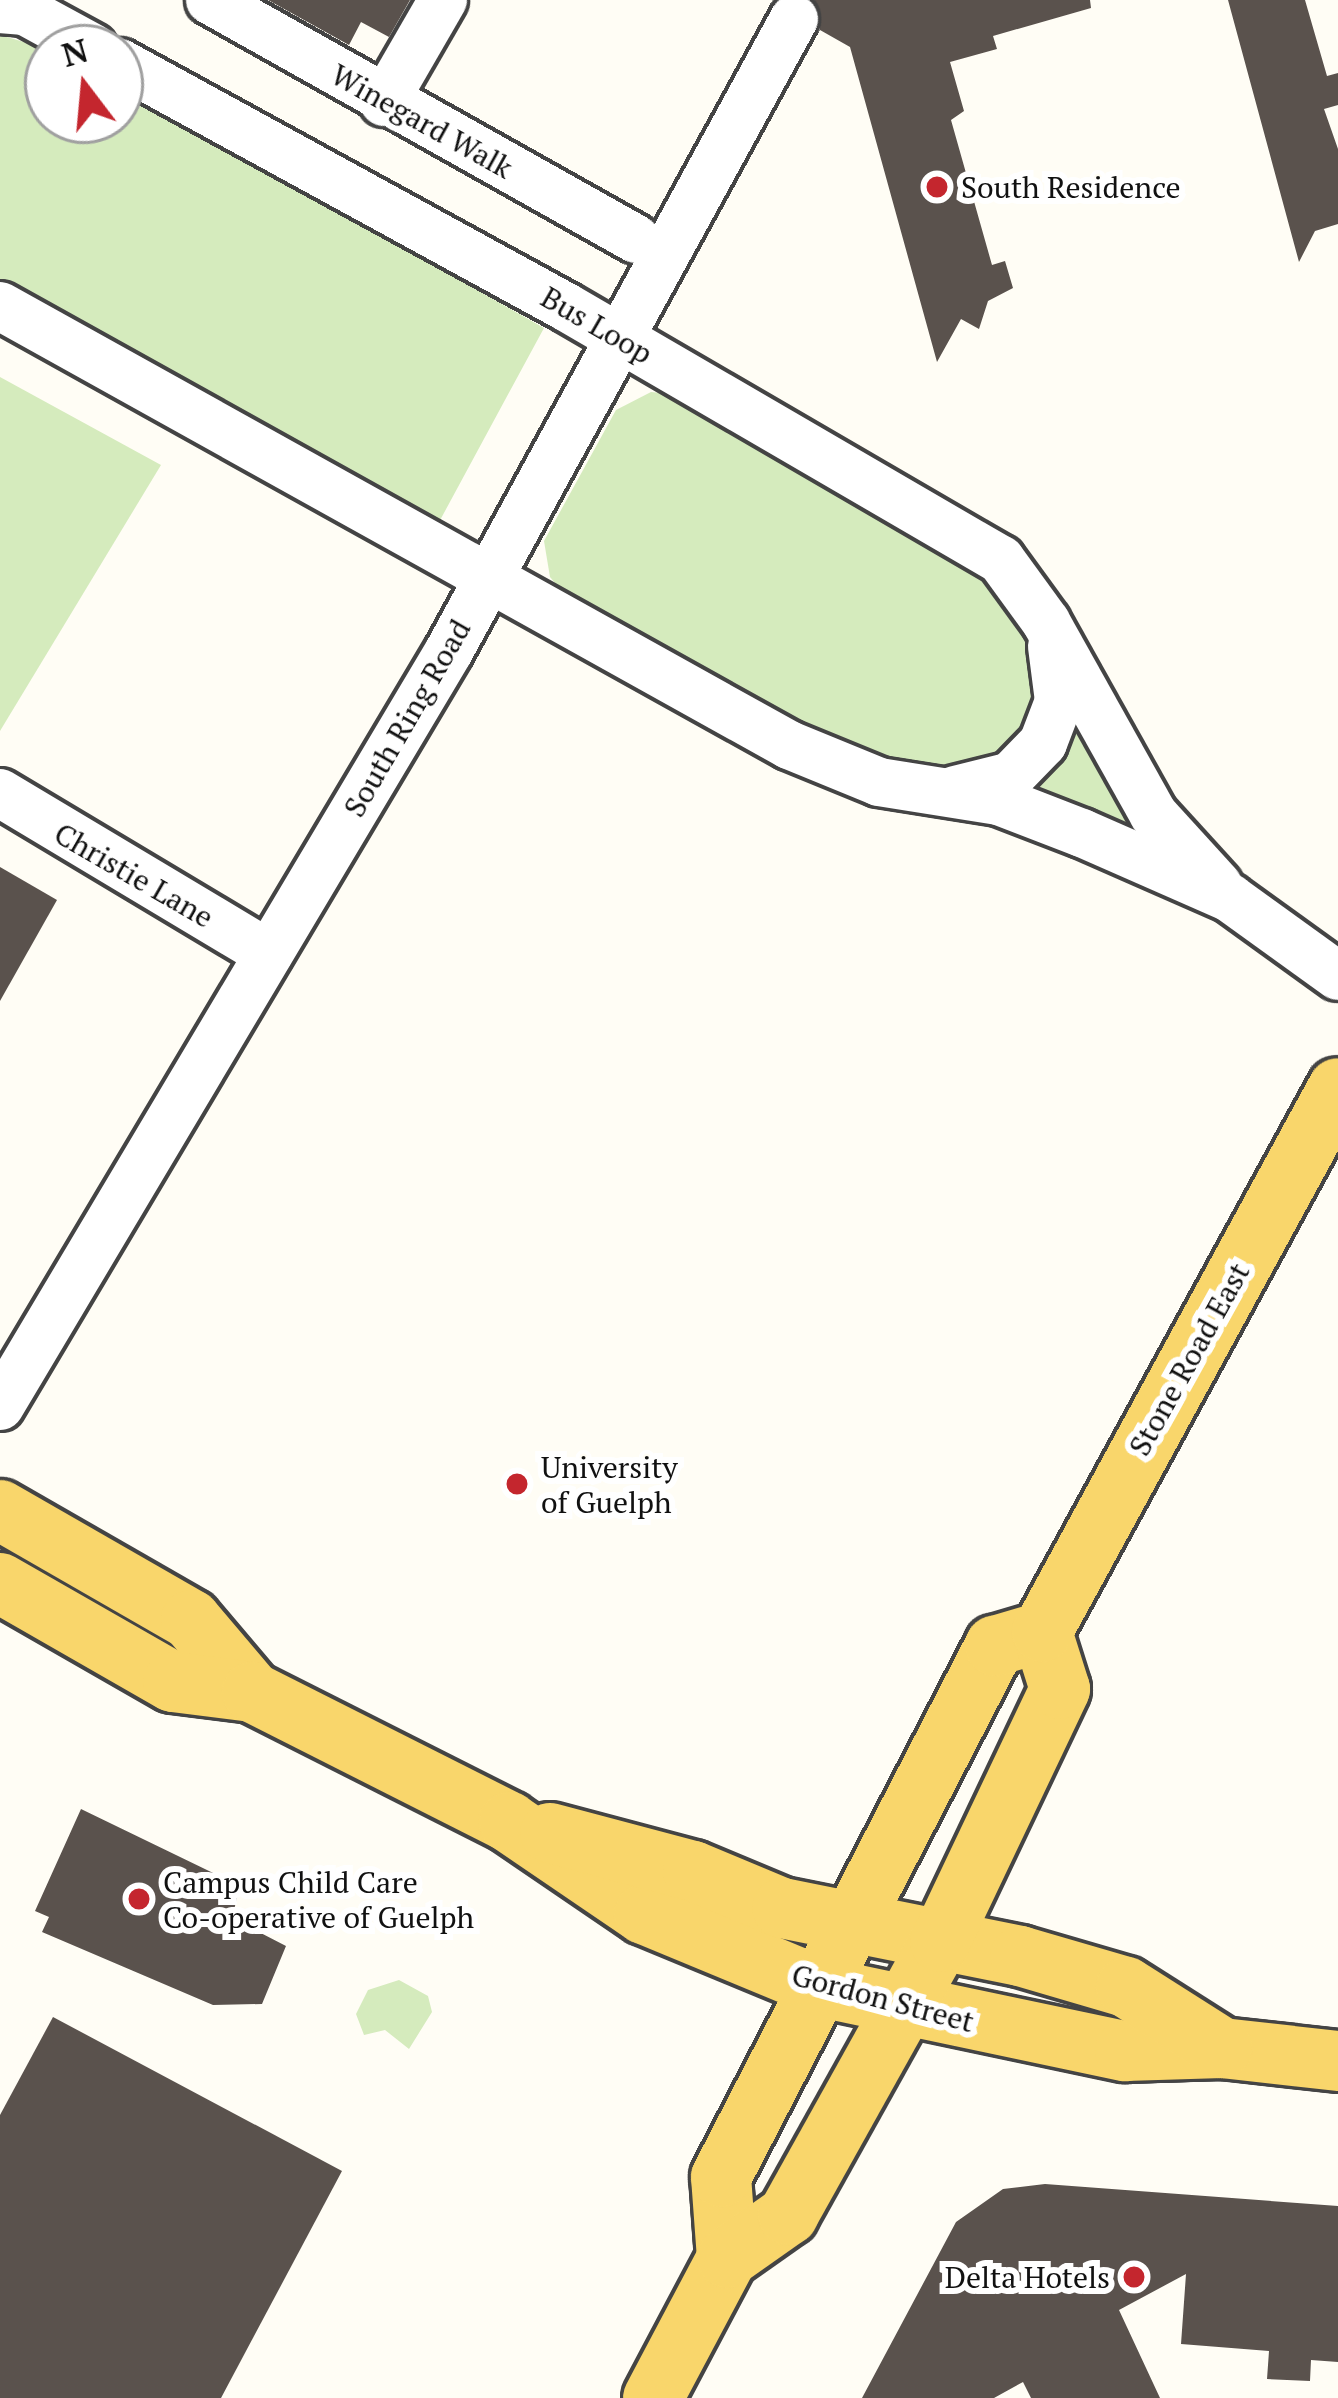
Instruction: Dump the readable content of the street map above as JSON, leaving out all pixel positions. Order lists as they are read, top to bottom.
{
  "streets": {
    "main road": ["Stone Road East", "Gordon Street"],
    "street": [
      "Winegard Walk",
      "Bus Loop",
      "South Ring Road",
      "Christie Lane"
    ]
  },
  "crossings": [
    ["Bus Loop", "South Ring Road"],
    ["South Ring Road", "Christie Lane"]
  ],
  "places": [
    "South Residence",
    "University of Guelph",
    "Campus Child Care Co-operative of Guelph",
    "Delta Hotels"
  ],
  "north": "top"
}
